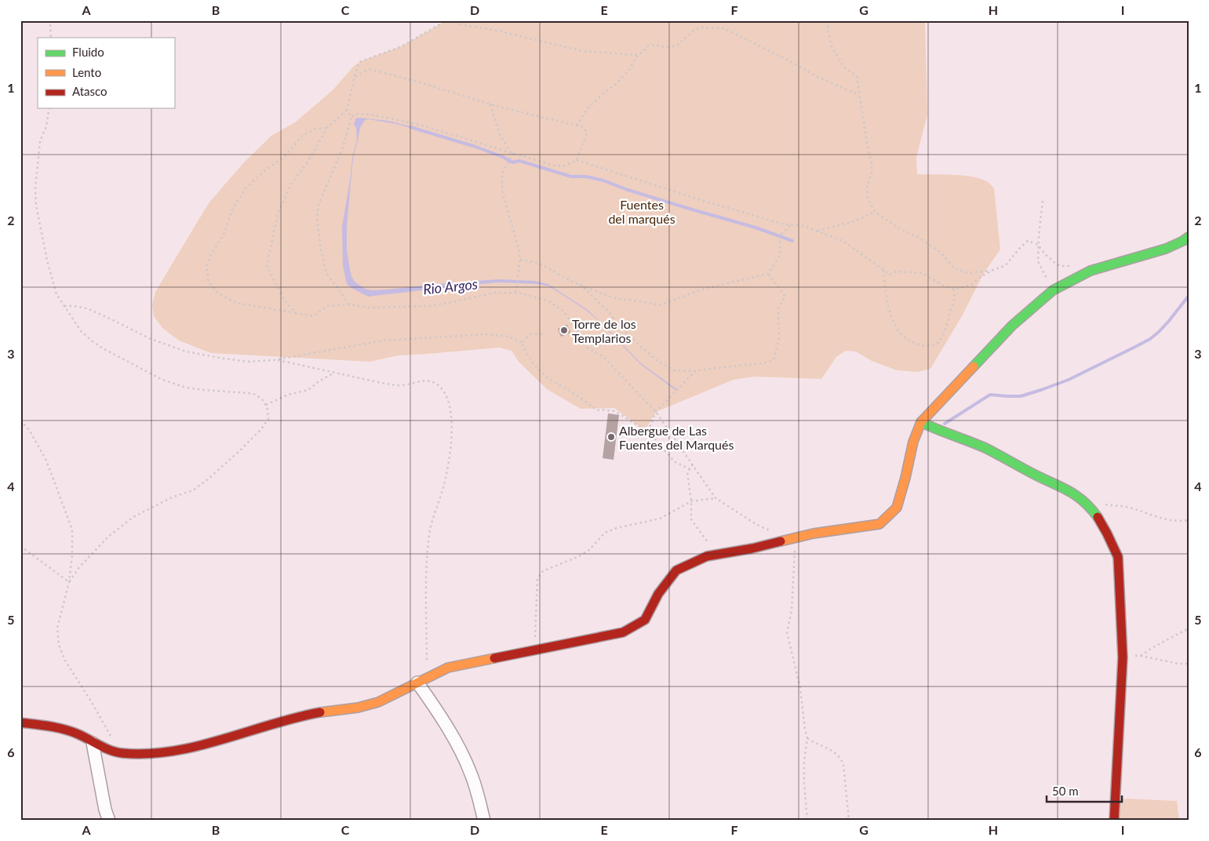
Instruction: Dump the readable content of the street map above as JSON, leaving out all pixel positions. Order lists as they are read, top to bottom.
{
  "water": ["Rio Argos"],
  "parks": ["Fuentes del marqués"],
  "places": ["Torre de los Templarios", "Albergue de Las Fuentes del Marqués"],
  "legend": ["Fluido", "Lento", "Atasco"],
  "scale_bar": "50 m",
  "grid": {
    "columns": [
      "A",
      "B",
      "C",
      "D",
      "E",
      "F",
      "G",
      "H",
      "I"
    ],
    "rows": [
      "1",
      "2",
      "3",
      "4",
      "5",
      "6"
    ]
  }
}
